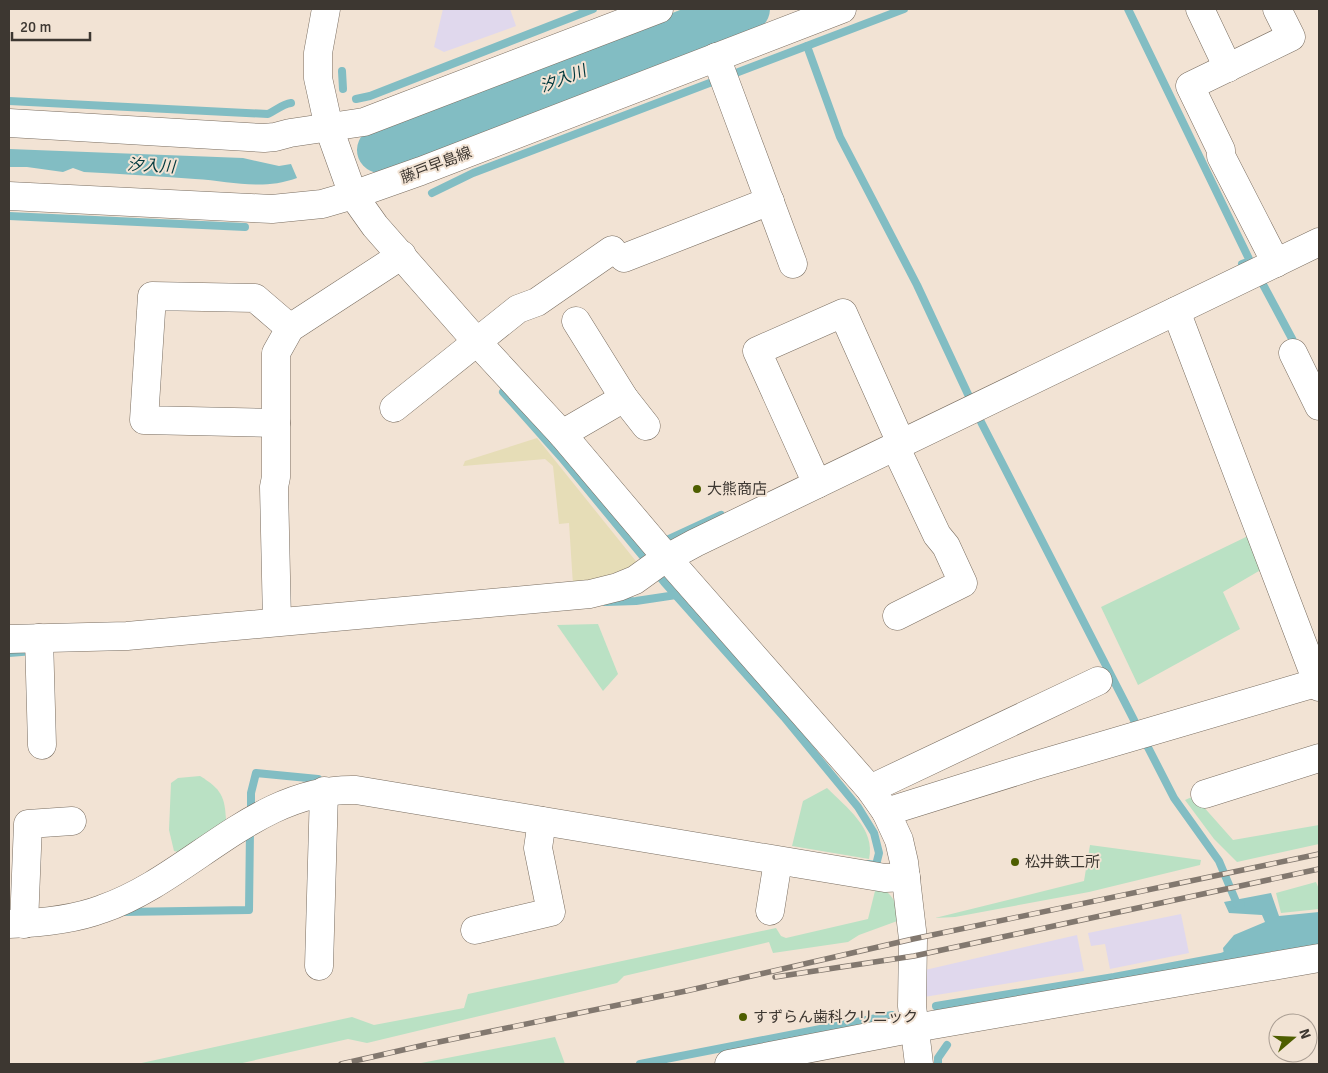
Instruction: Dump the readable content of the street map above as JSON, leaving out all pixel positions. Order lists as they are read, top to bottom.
{
  "streets": {
    "street": ["藤戸早島線"]
  },
  "water": ["汐入川"],
  "places": ["大熊商店", "松井鉄工所", "すずらん歯科クリニック"],
  "scale_bar": "20 m",
  "north": "right"
}
